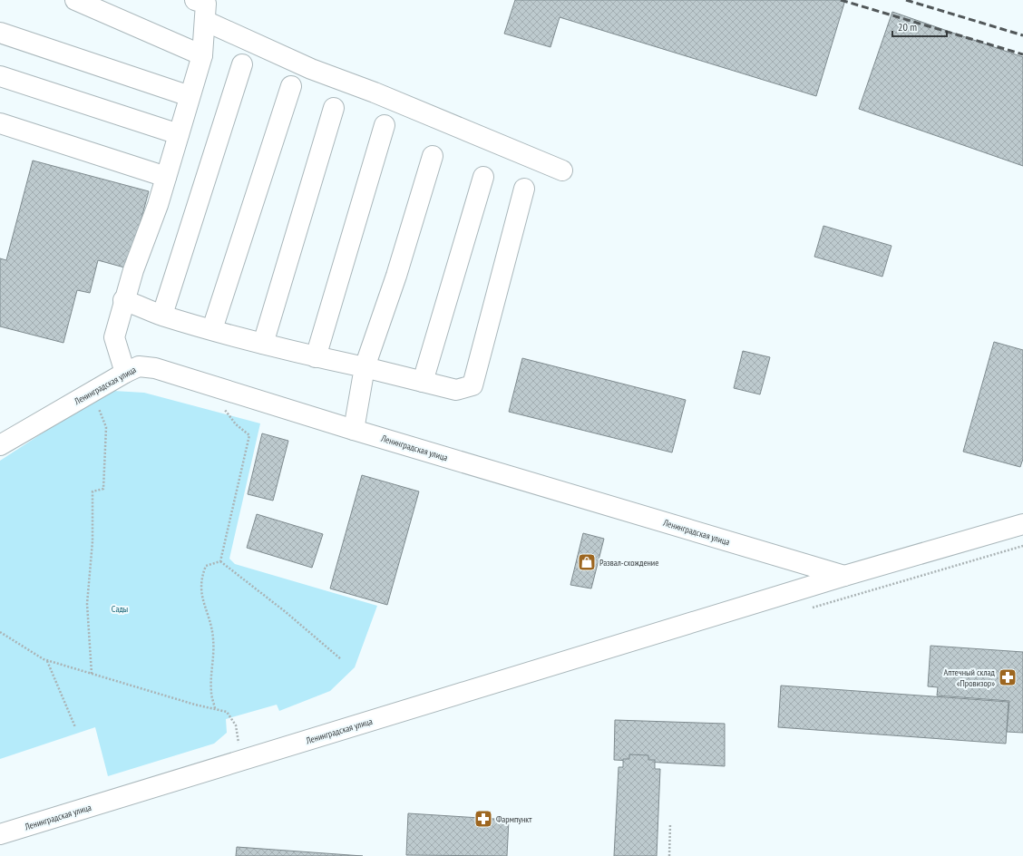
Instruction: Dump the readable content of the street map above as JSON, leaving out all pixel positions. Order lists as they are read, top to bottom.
{
  "streets": {
    "street": ["Ленинградская улица"]
  },
  "parks": ["Сады"],
  "places": {
    "shop": ["Развал-схождение"],
    "pharmacy": ["Аптечный склад «Провизор»", "Фармпункт"]
  },
  "scale_bar": "20 m"
}
